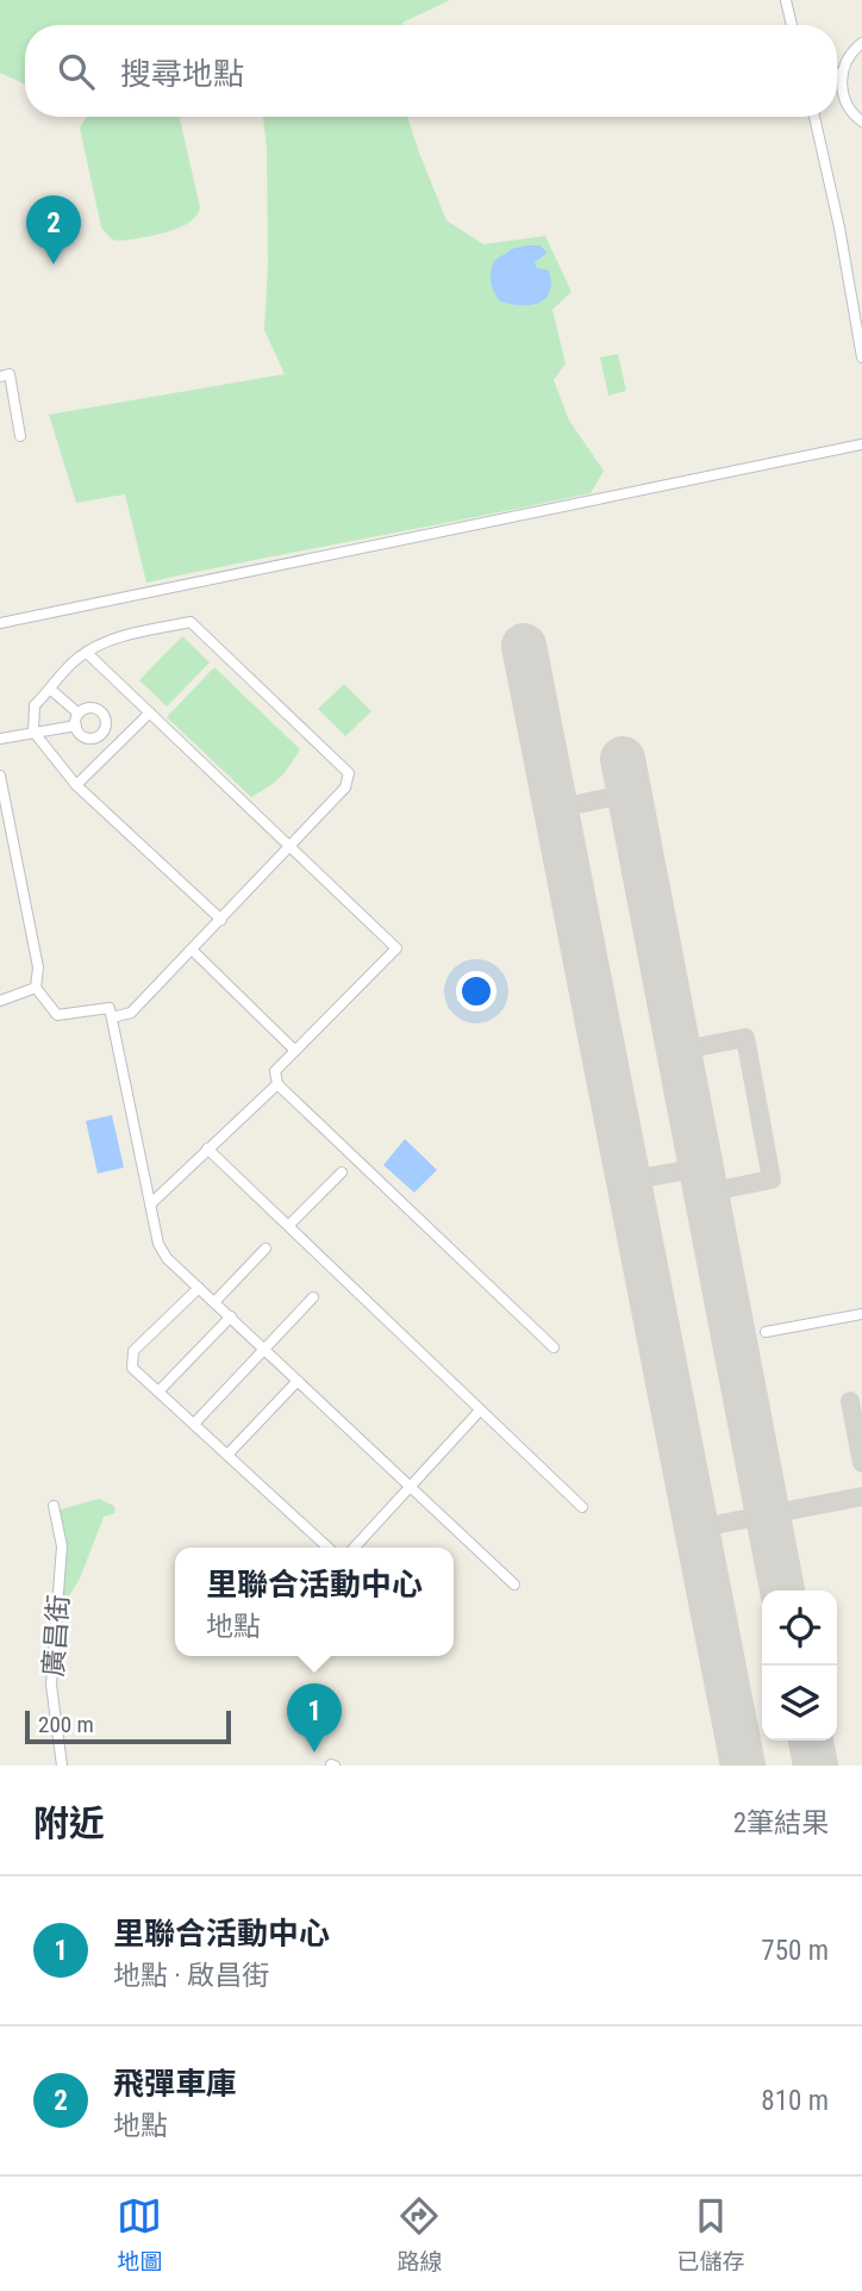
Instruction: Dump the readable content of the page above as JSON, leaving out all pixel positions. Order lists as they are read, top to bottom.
{
  "streets": {
    "street": ["廣昌街"]
  },
  "scale_bar": "200 m",
  "page": {
    "search": "搜尋地點",
    "pins": ["2", "1"],
    "popup": ["里聯合活動中心", "地點"],
    "scale": "200 m",
    "heading": ["附近", "2筆結果"],
    "list": [
      {
        "mark": "1",
        "name": "里聯合活動中心",
        "note": "地點 · 啟昌街",
        "value": "750 m"
      },
      {
        "mark": "2",
        "name": "飛彈車庫",
        "note": "地點",
        "value": "810 m"
      }
    ],
    "nav": ["地圖", "路線", "已儲存"]
  }
}
